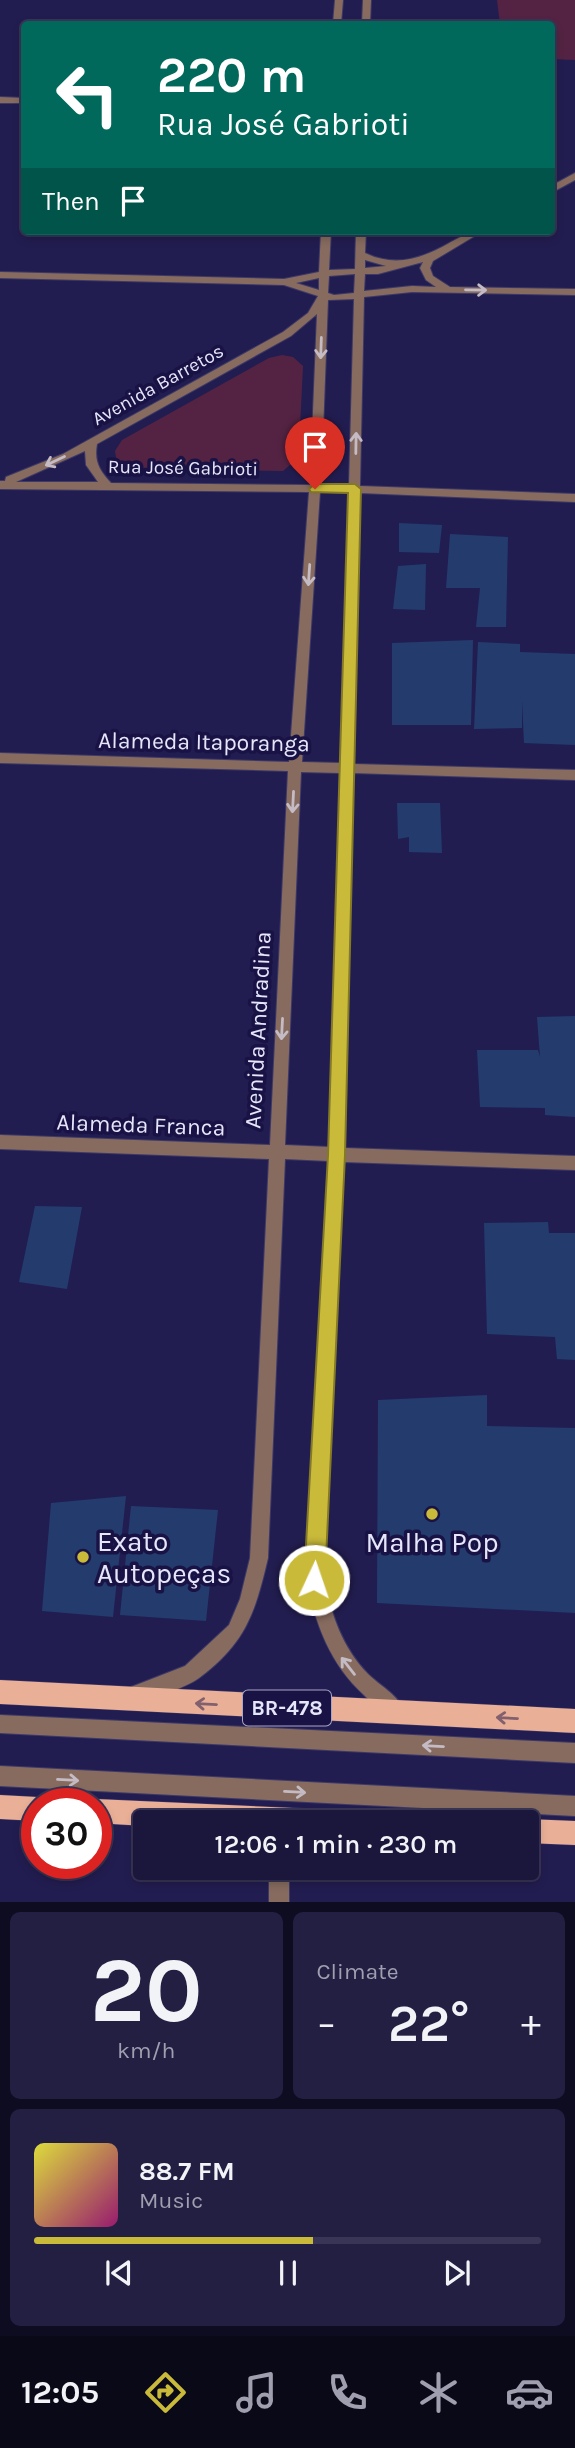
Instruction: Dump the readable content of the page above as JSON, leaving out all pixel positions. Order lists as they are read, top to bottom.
{
  "streets": {
    "main road": ["BR-478"],
    "street": [
      "Avenida Barretos",
      "Rua José Gabrioti",
      "Alameda Itaporanga",
      "Avenida Andradina",
      "Alameda Franca"
    ]
  },
  "crossings": [
    ["Avenida Barretos", "Rua José Gabrioti"],
    ["Avenida Barretos", "Avenida Andradina"],
    ["Rua José Gabrioti", "Avenida Andradina"],
    ["Alameda Itaporanga", "Avenida Andradina"],
    ["Avenida Andradina", "Alameda Franca"],
    ["Avenida Andradina", "BR-478"]
  ],
  "places": ["Malha Pop", "Exato Autopeças"],
  "page": {
    "turn": ["220 m", "Rua José Gabrioti"],
    "then": "Then",
    "limit": "30",
    "trip": "12:06 · 1 min · 230 m",
    "tile": [
      ["20", "km/h"],
      "Climate"
    ],
    "heat": ["−", "22°", "+"],
    "song": ["88.7 FM", "Music"],
    "tabs": "12:05"
  }
}
